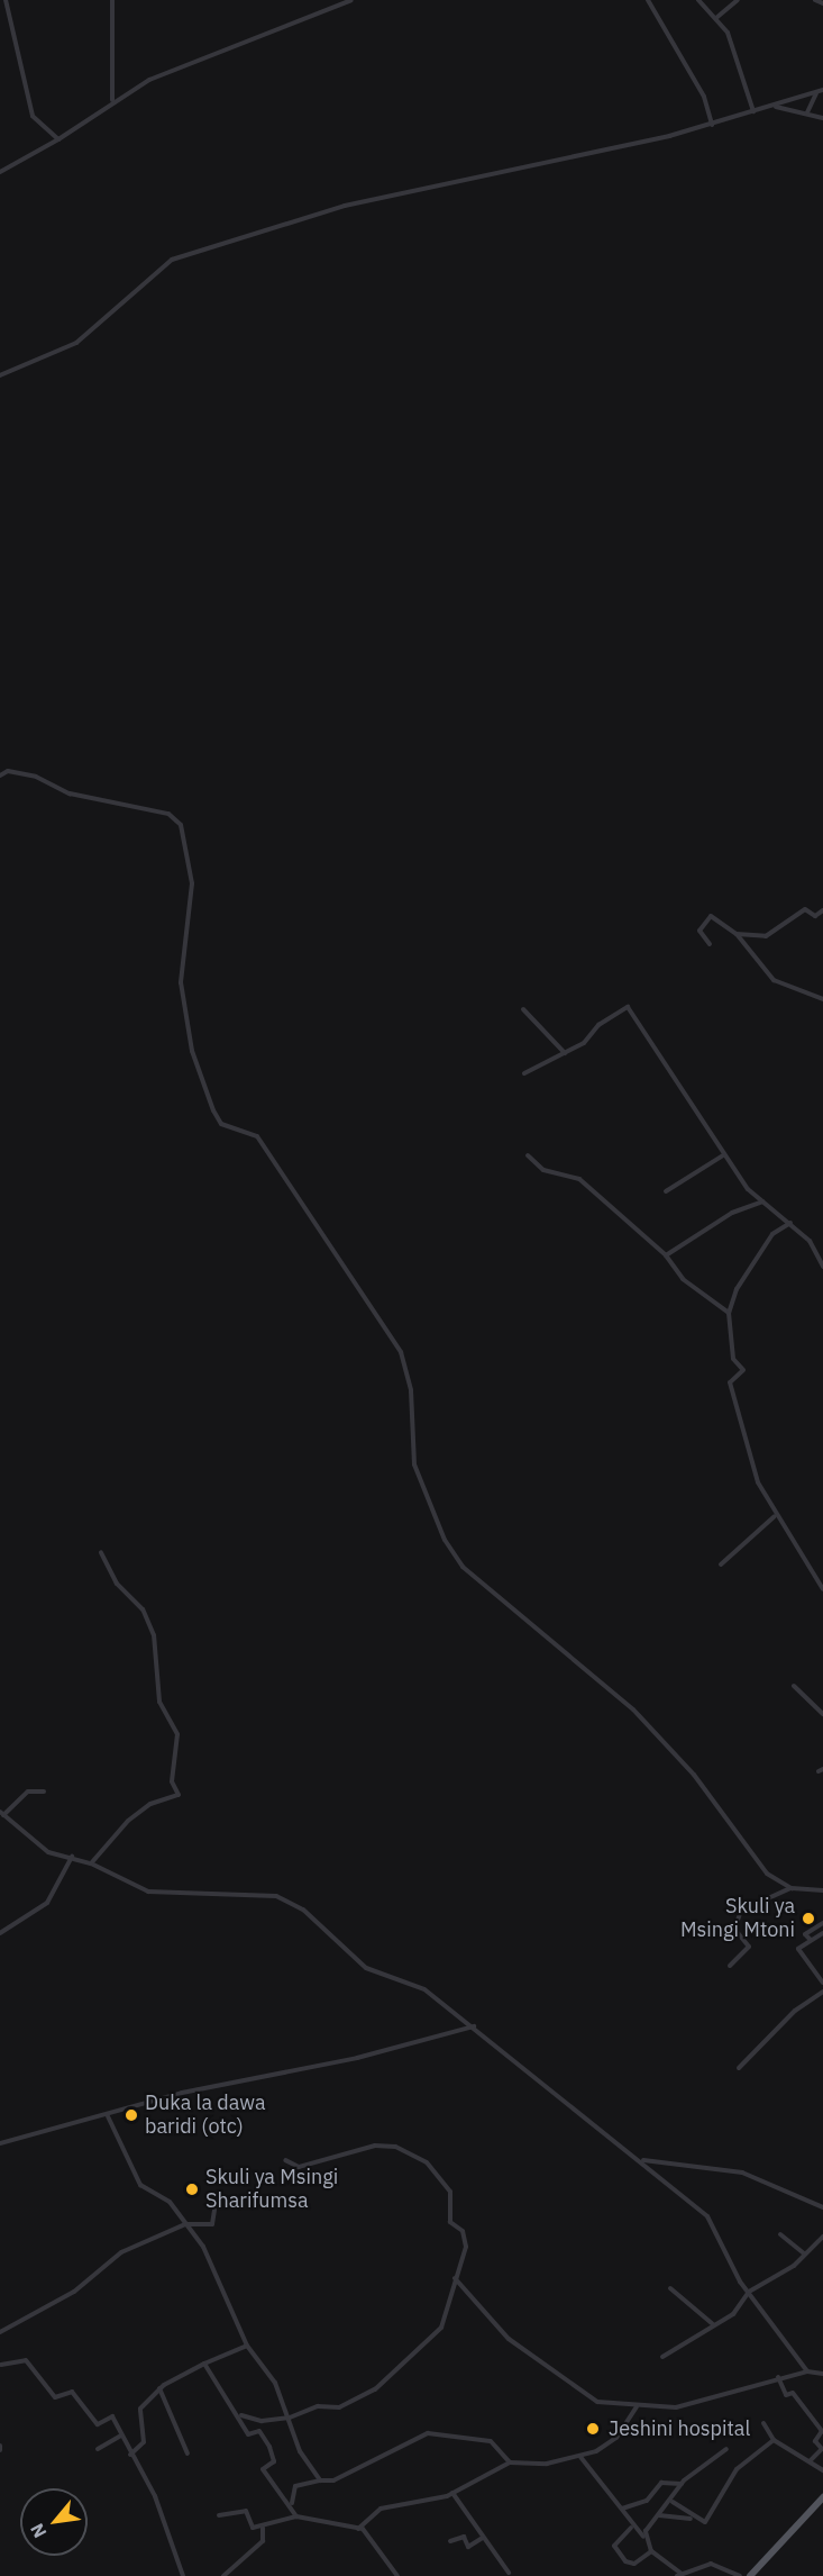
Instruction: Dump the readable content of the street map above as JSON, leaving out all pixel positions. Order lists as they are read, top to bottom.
{
  "places": [
    "Skuli ya Msingi Mtoni",
    "Duka la dawa baridi (otc)",
    "Skuli ya Msingi Sharifumsa",
    "Jeshini hospital"
  ],
  "north": "bottom left"
}
